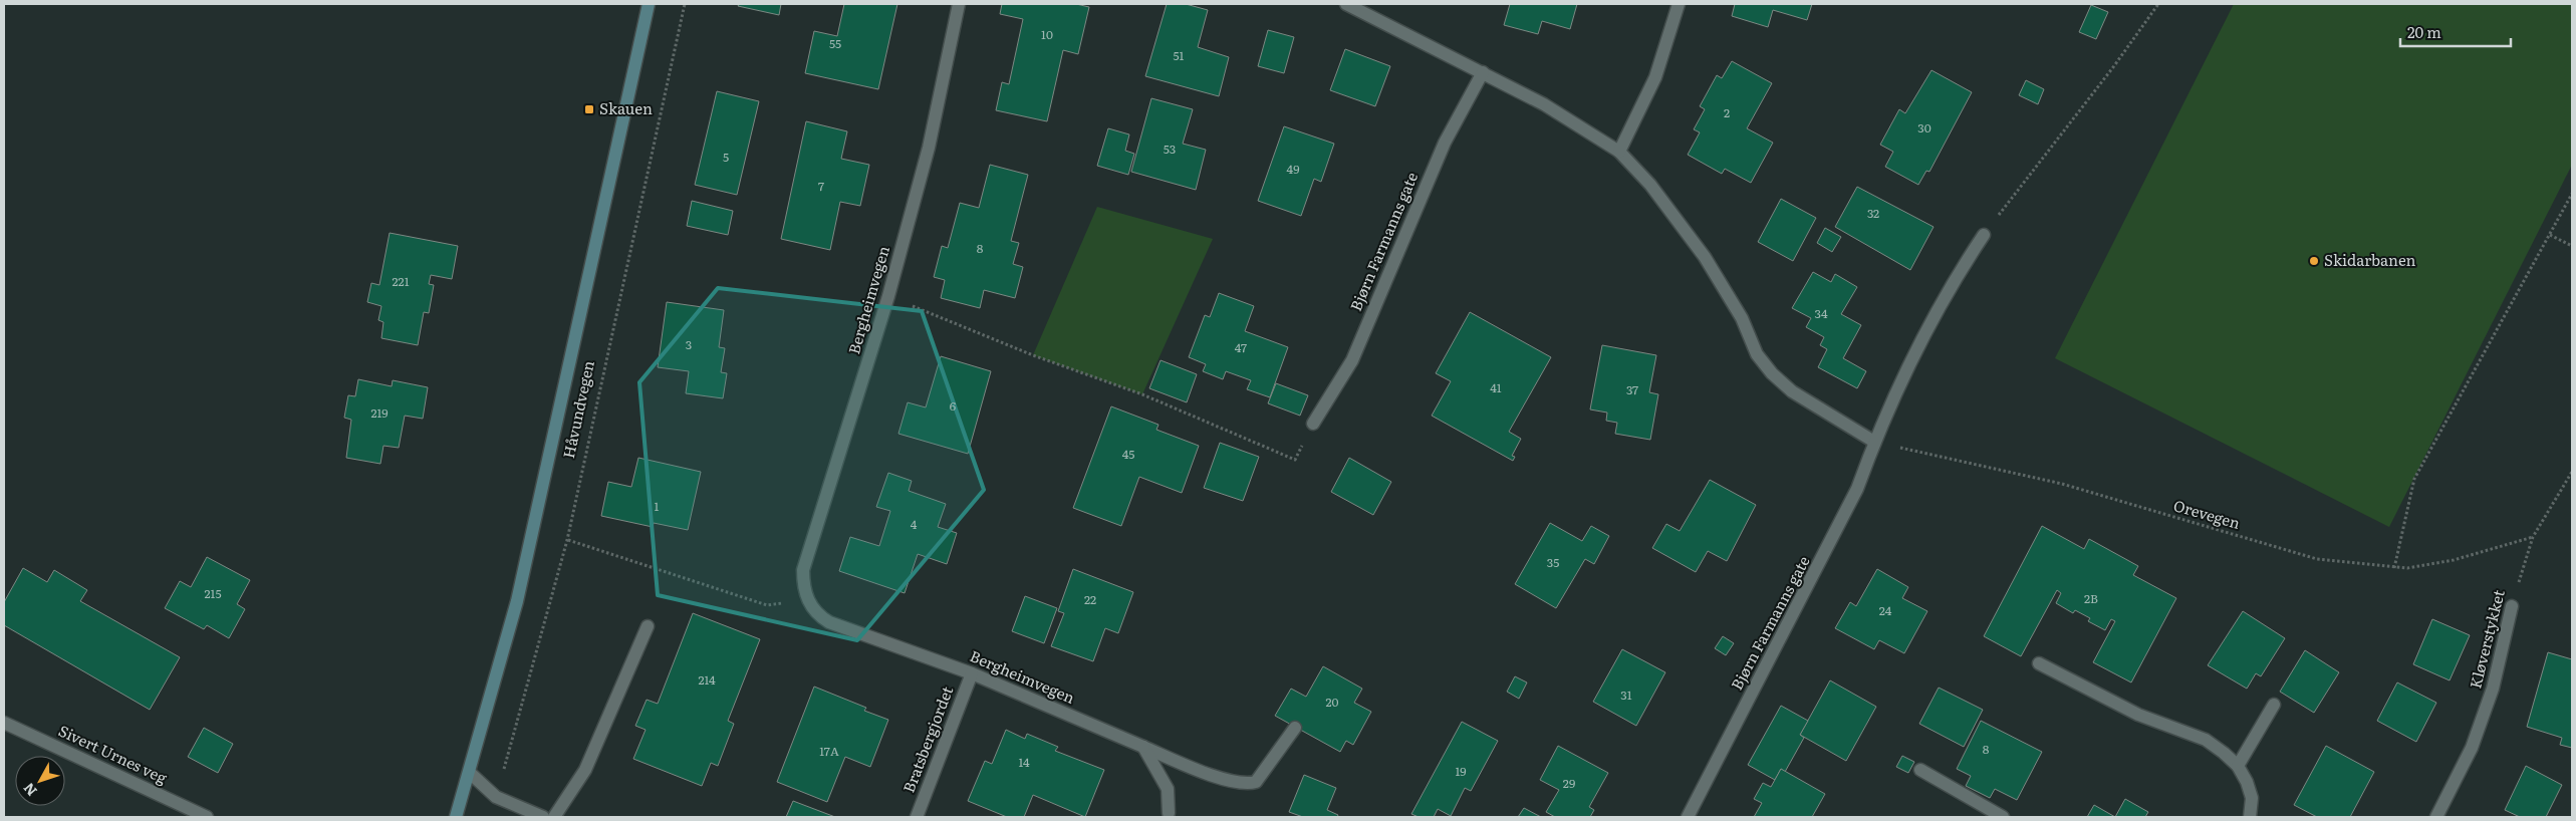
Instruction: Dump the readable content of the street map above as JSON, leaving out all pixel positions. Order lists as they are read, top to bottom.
{
  "streets": {
    "main road": ["Håvundvegen"],
    "street": [
      "Bjørn Farmanns gate",
      "Bergheimvegen",
      "Kløverstykket",
      "Bratsbergjordet",
      "Sivert Urnes veg"
    ],
    "path": ["Orevegen"]
  },
  "crossings": [
    ["Bjørn Farmanns gate", "Orevegen"],
    ["Bergheimvegen", "Bratsbergjordet"],
    ["Orevegen", "Kløverstykket"]
  ],
  "places": {
    "transit": ["Skauen"],
    "other": ["Skidarbanen"]
  },
  "house_numbers": [
    "10",
    "55",
    "51",
    "2",
    "30",
    "53",
    "5",
    "49",
    "7",
    "32",
    "8",
    "221",
    "34",
    "3",
    "47",
    "41",
    "37",
    "6",
    "219",
    "45",
    "1",
    "4",
    "35",
    "215",
    "2B",
    "22",
    "24",
    "214",
    "31",
    "20",
    "8",
    "17A",
    "14",
    "19",
    "29"
  ],
  "scale_bar": "20 m",
  "north": "bottom left"
}
